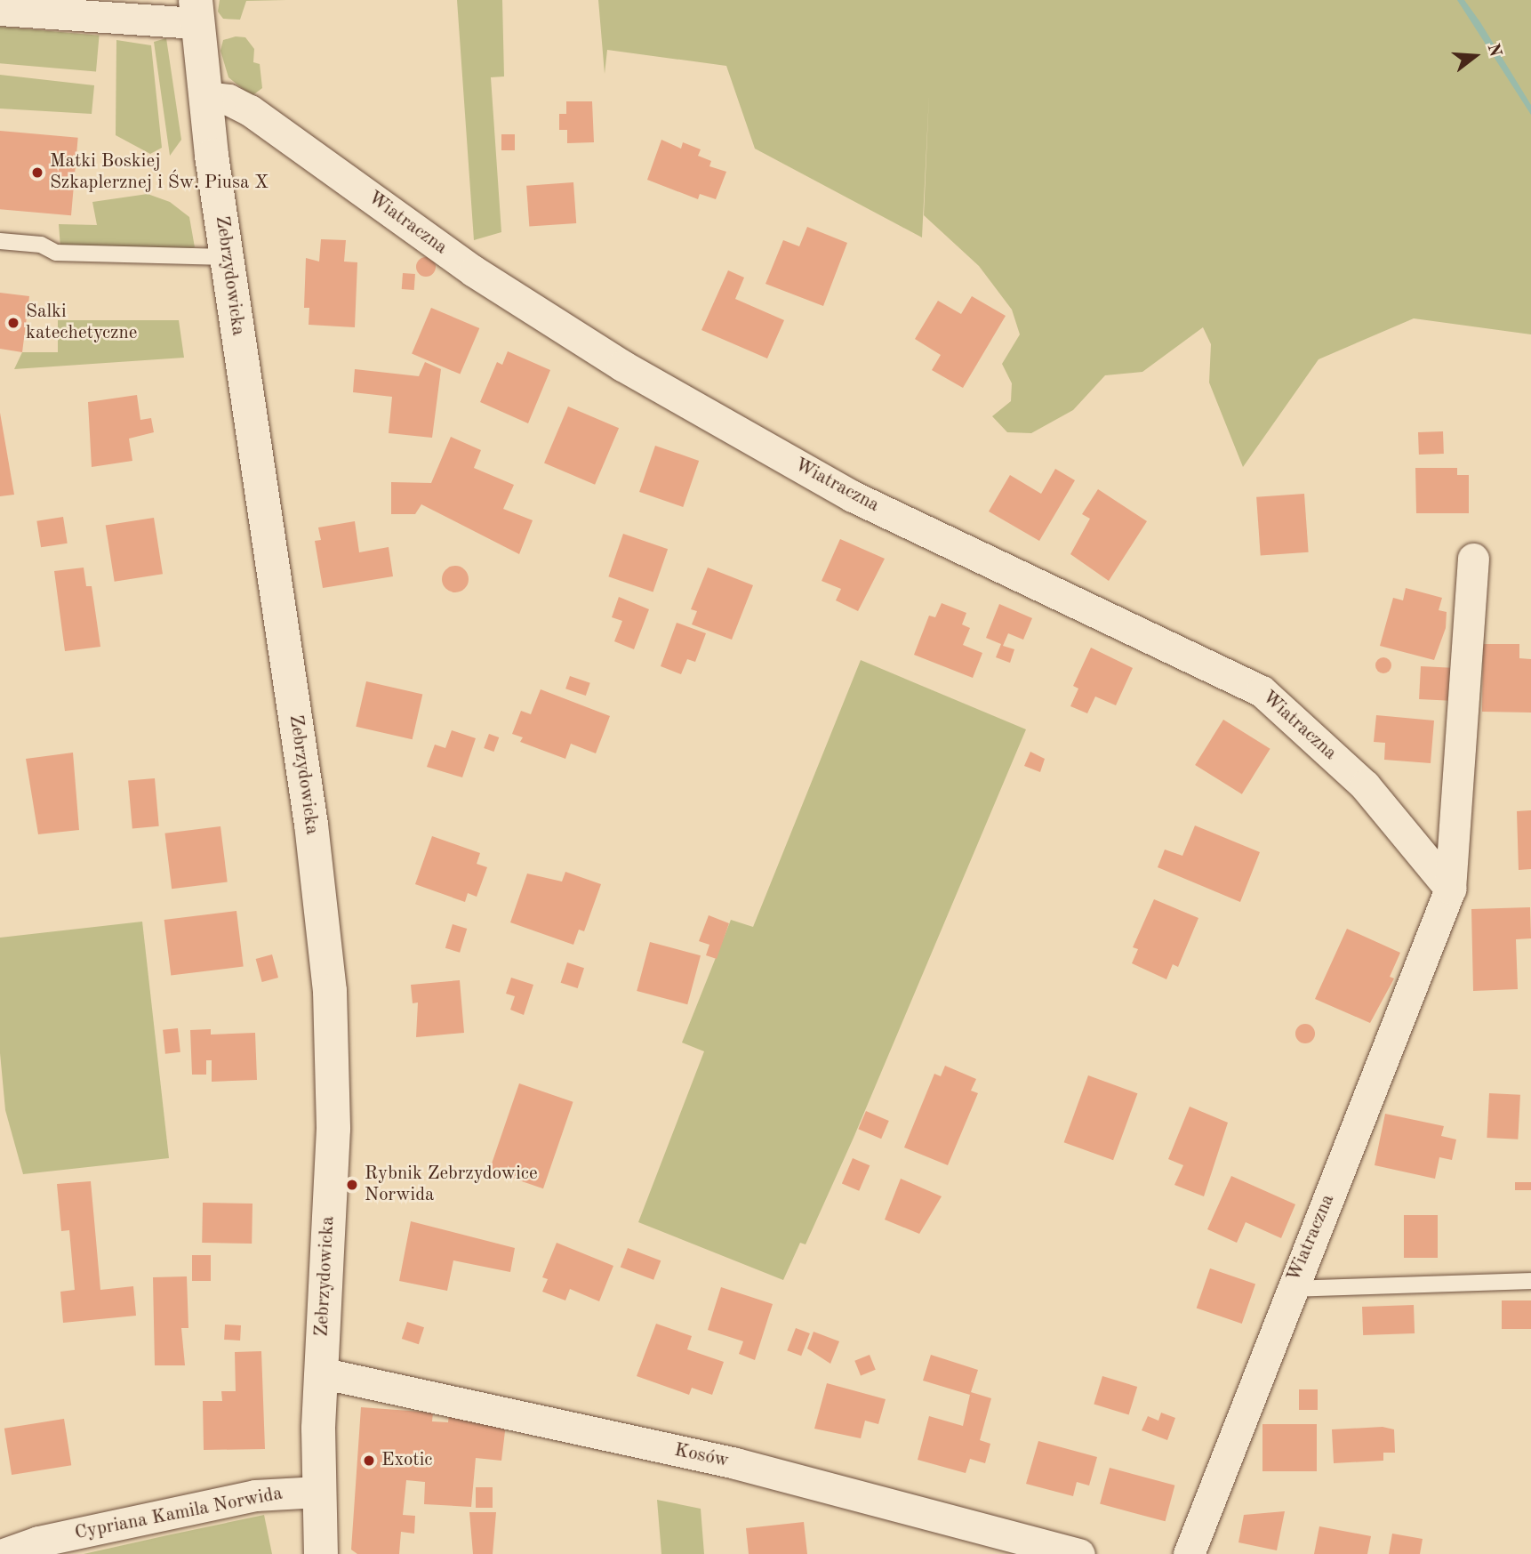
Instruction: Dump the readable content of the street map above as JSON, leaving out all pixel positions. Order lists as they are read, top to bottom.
{
  "streets": {
    "street": [
      "Wiatraczna",
      "Zebrzydowicka",
      "Kosów",
      "Cypriana Kamila Norwida"
    ]
  },
  "crossings": [
    ["Wiatraczna", "Zebrzydowicka"],
    ["Zebrzydowicka", "Kosów"],
    ["Zebrzydowicka", "Cypriana Kamila Norwida"]
  ],
  "places": [
    "Matki Boskiej Szkaplerznej i Św. Piusa X",
    "Salki katechetyczne",
    "Rybnik Zebrzydowice Norwida",
    "Exotic"
  ],
  "north": "right"
}
